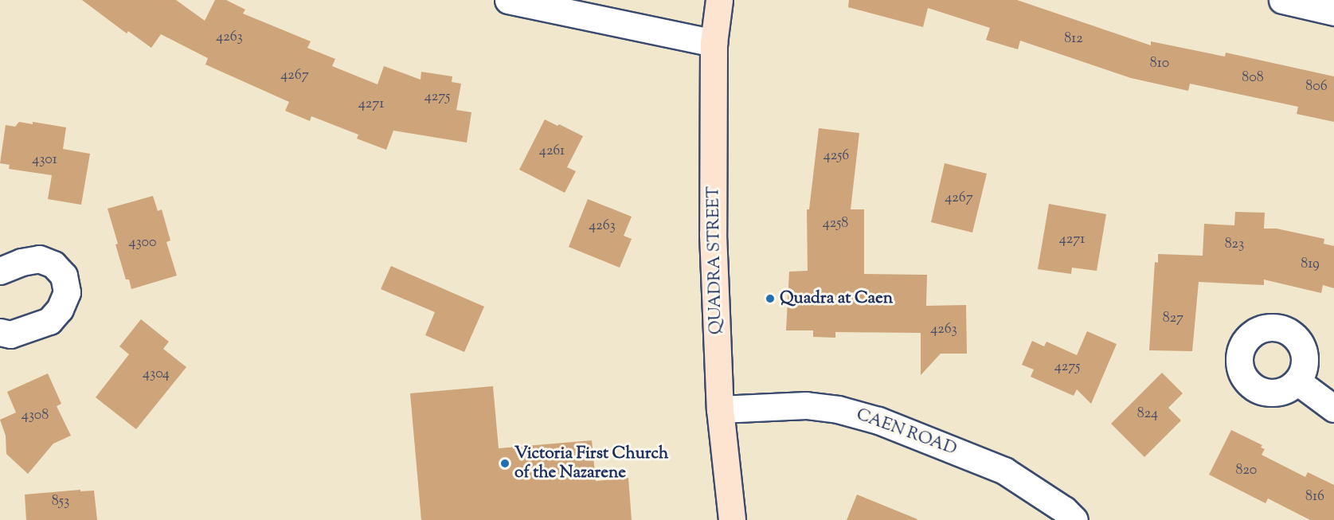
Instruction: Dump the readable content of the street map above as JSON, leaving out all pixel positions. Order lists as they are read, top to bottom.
{
  "streets": {
    "main road": ["QUADRA STREET"],
    "street": ["CAEN ROAD"]
  },
  "crossings": [
    ["QUADRA STREET", "CAEN ROAD"]
  ],
  "places": ["Quadra at Caen", "Victoria First Church of the Nazarene"],
  "house_numbers": [
    "4263",
    "812",
    "810",
    "4267",
    "808",
    "806",
    "4275",
    "4271",
    "4261",
    "4256",
    "4301",
    "4267",
    "4258",
    "4263",
    "4271",
    "4300",
    "823",
    "819",
    "827",
    "4263",
    "4275",
    "4304",
    "824",
    "4308",
    "820",
    "816",
    "853"
  ]
}
